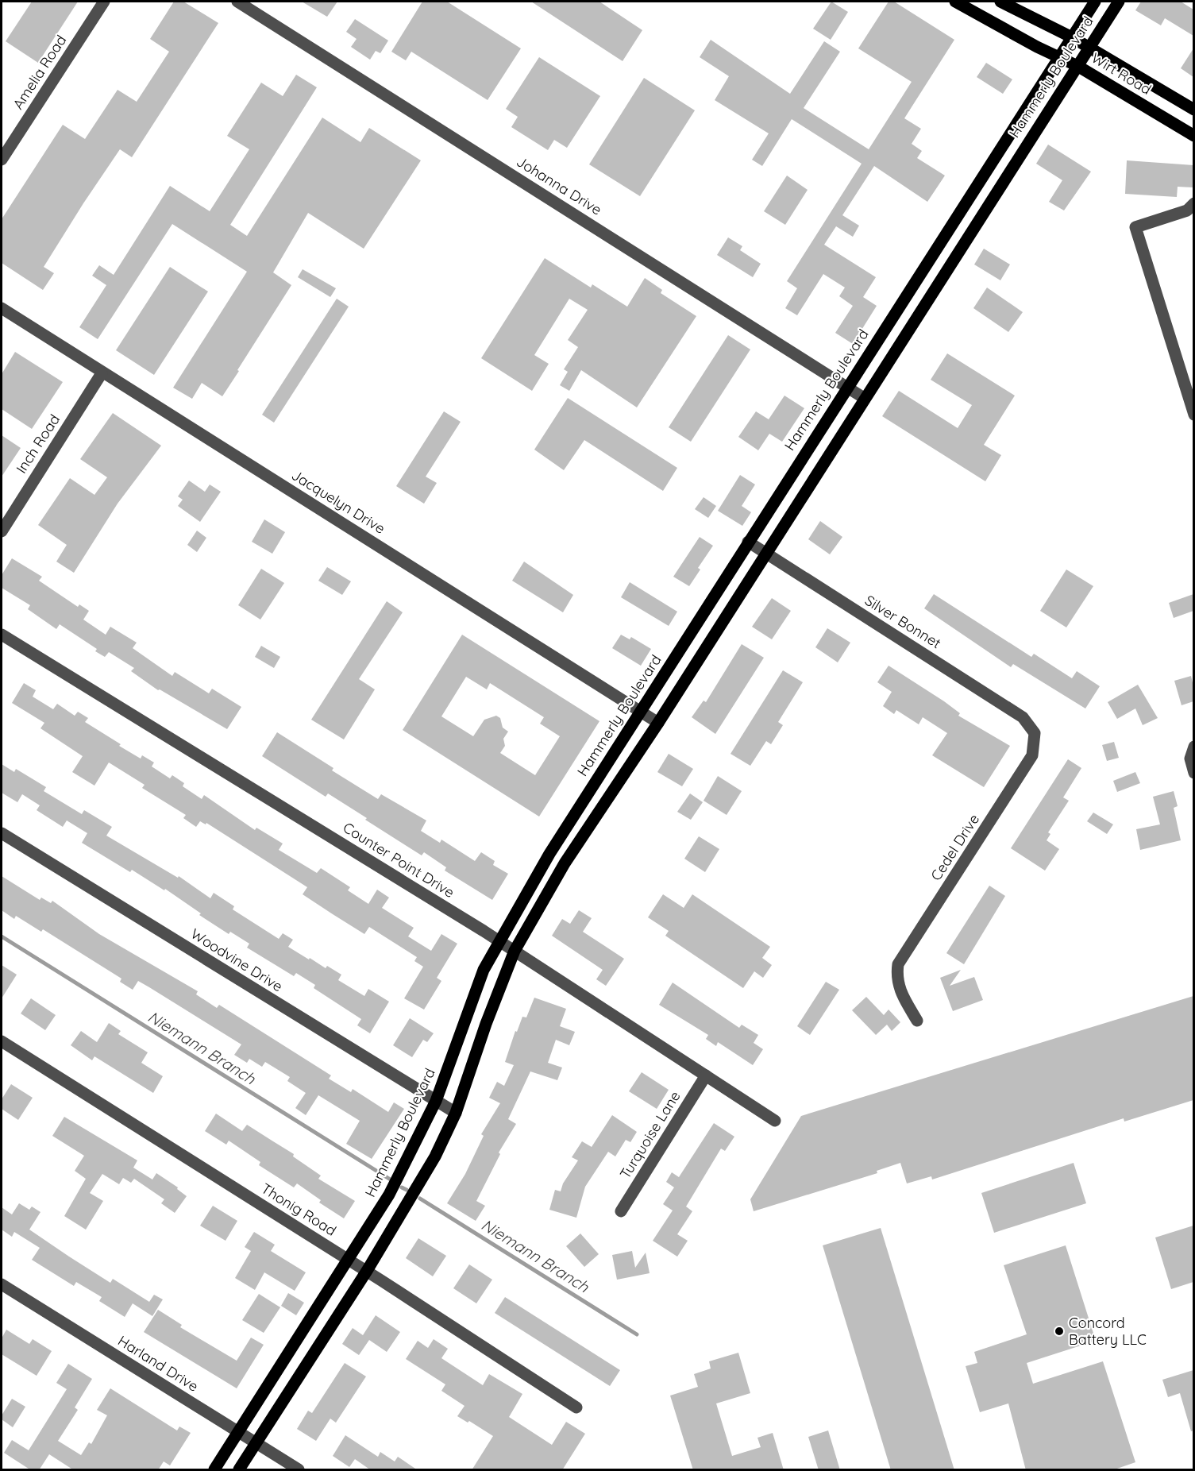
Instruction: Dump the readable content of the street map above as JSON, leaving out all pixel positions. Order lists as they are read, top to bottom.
{
  "streets": {
    "main road": ["Wirt Road", "Hammerly Boulevard"],
    "street": [
      "Amelia Road",
      "Johanna Drive",
      "Inch Road",
      "Jacquelyn Drive",
      "Silver Bonnet",
      "Cedel Drive",
      "Counter Point Drive",
      "Woodvine Drive",
      "Turquoise Lane",
      "Thonig Road",
      "Harland Drive"
    ]
  },
  "crossings": [
    ["Wirt Road", "Hammerly Boulevard"],
    ["Hammerly Boulevard", "Johanna Drive"],
    ["Hammerly Boulevard", "Jacquelyn Drive"],
    ["Hammerly Boulevard", "Silver Bonnet"],
    ["Hammerly Boulevard", "Counter Point Drive"],
    ["Hammerly Boulevard", "Woodvine Drive"],
    ["Hammerly Boulevard", "Thonig Road"],
    ["Hammerly Boulevard", "Harland Drive"],
    ["Inch Road", "Jacquelyn Drive"],
    ["Silver Bonnet", "Cedel Drive"],
    ["Counter Point Drive", "Turquoise Lane"]
  ],
  "water": ["Niemann Branch"],
  "places": ["Concord Battery LLC"]
}
